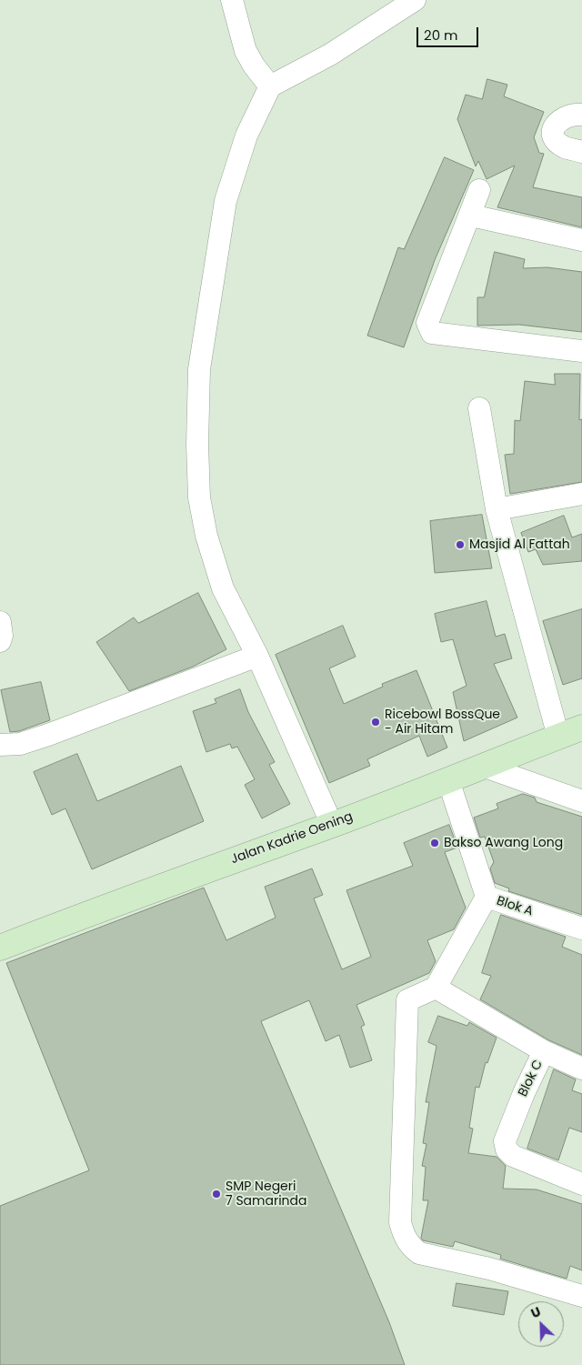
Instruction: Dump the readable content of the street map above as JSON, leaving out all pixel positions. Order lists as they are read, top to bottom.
{
  "streets": {
    "main road": ["Jalan Kadrie Oening"],
    "street": ["Blok A", "Blok C"]
  },
  "crossings": [
    ["Jalan Kadrie Oening", "Blok A"]
  ],
  "places": [
    "Masjid Al Fattah",
    "Ricebowl BossQue - Air Hitam",
    "Bakso Awang Long",
    "SMP Negeri 7 Samarinda"
  ],
  "scale_bar": "20 m",
  "north": "top left"
}
